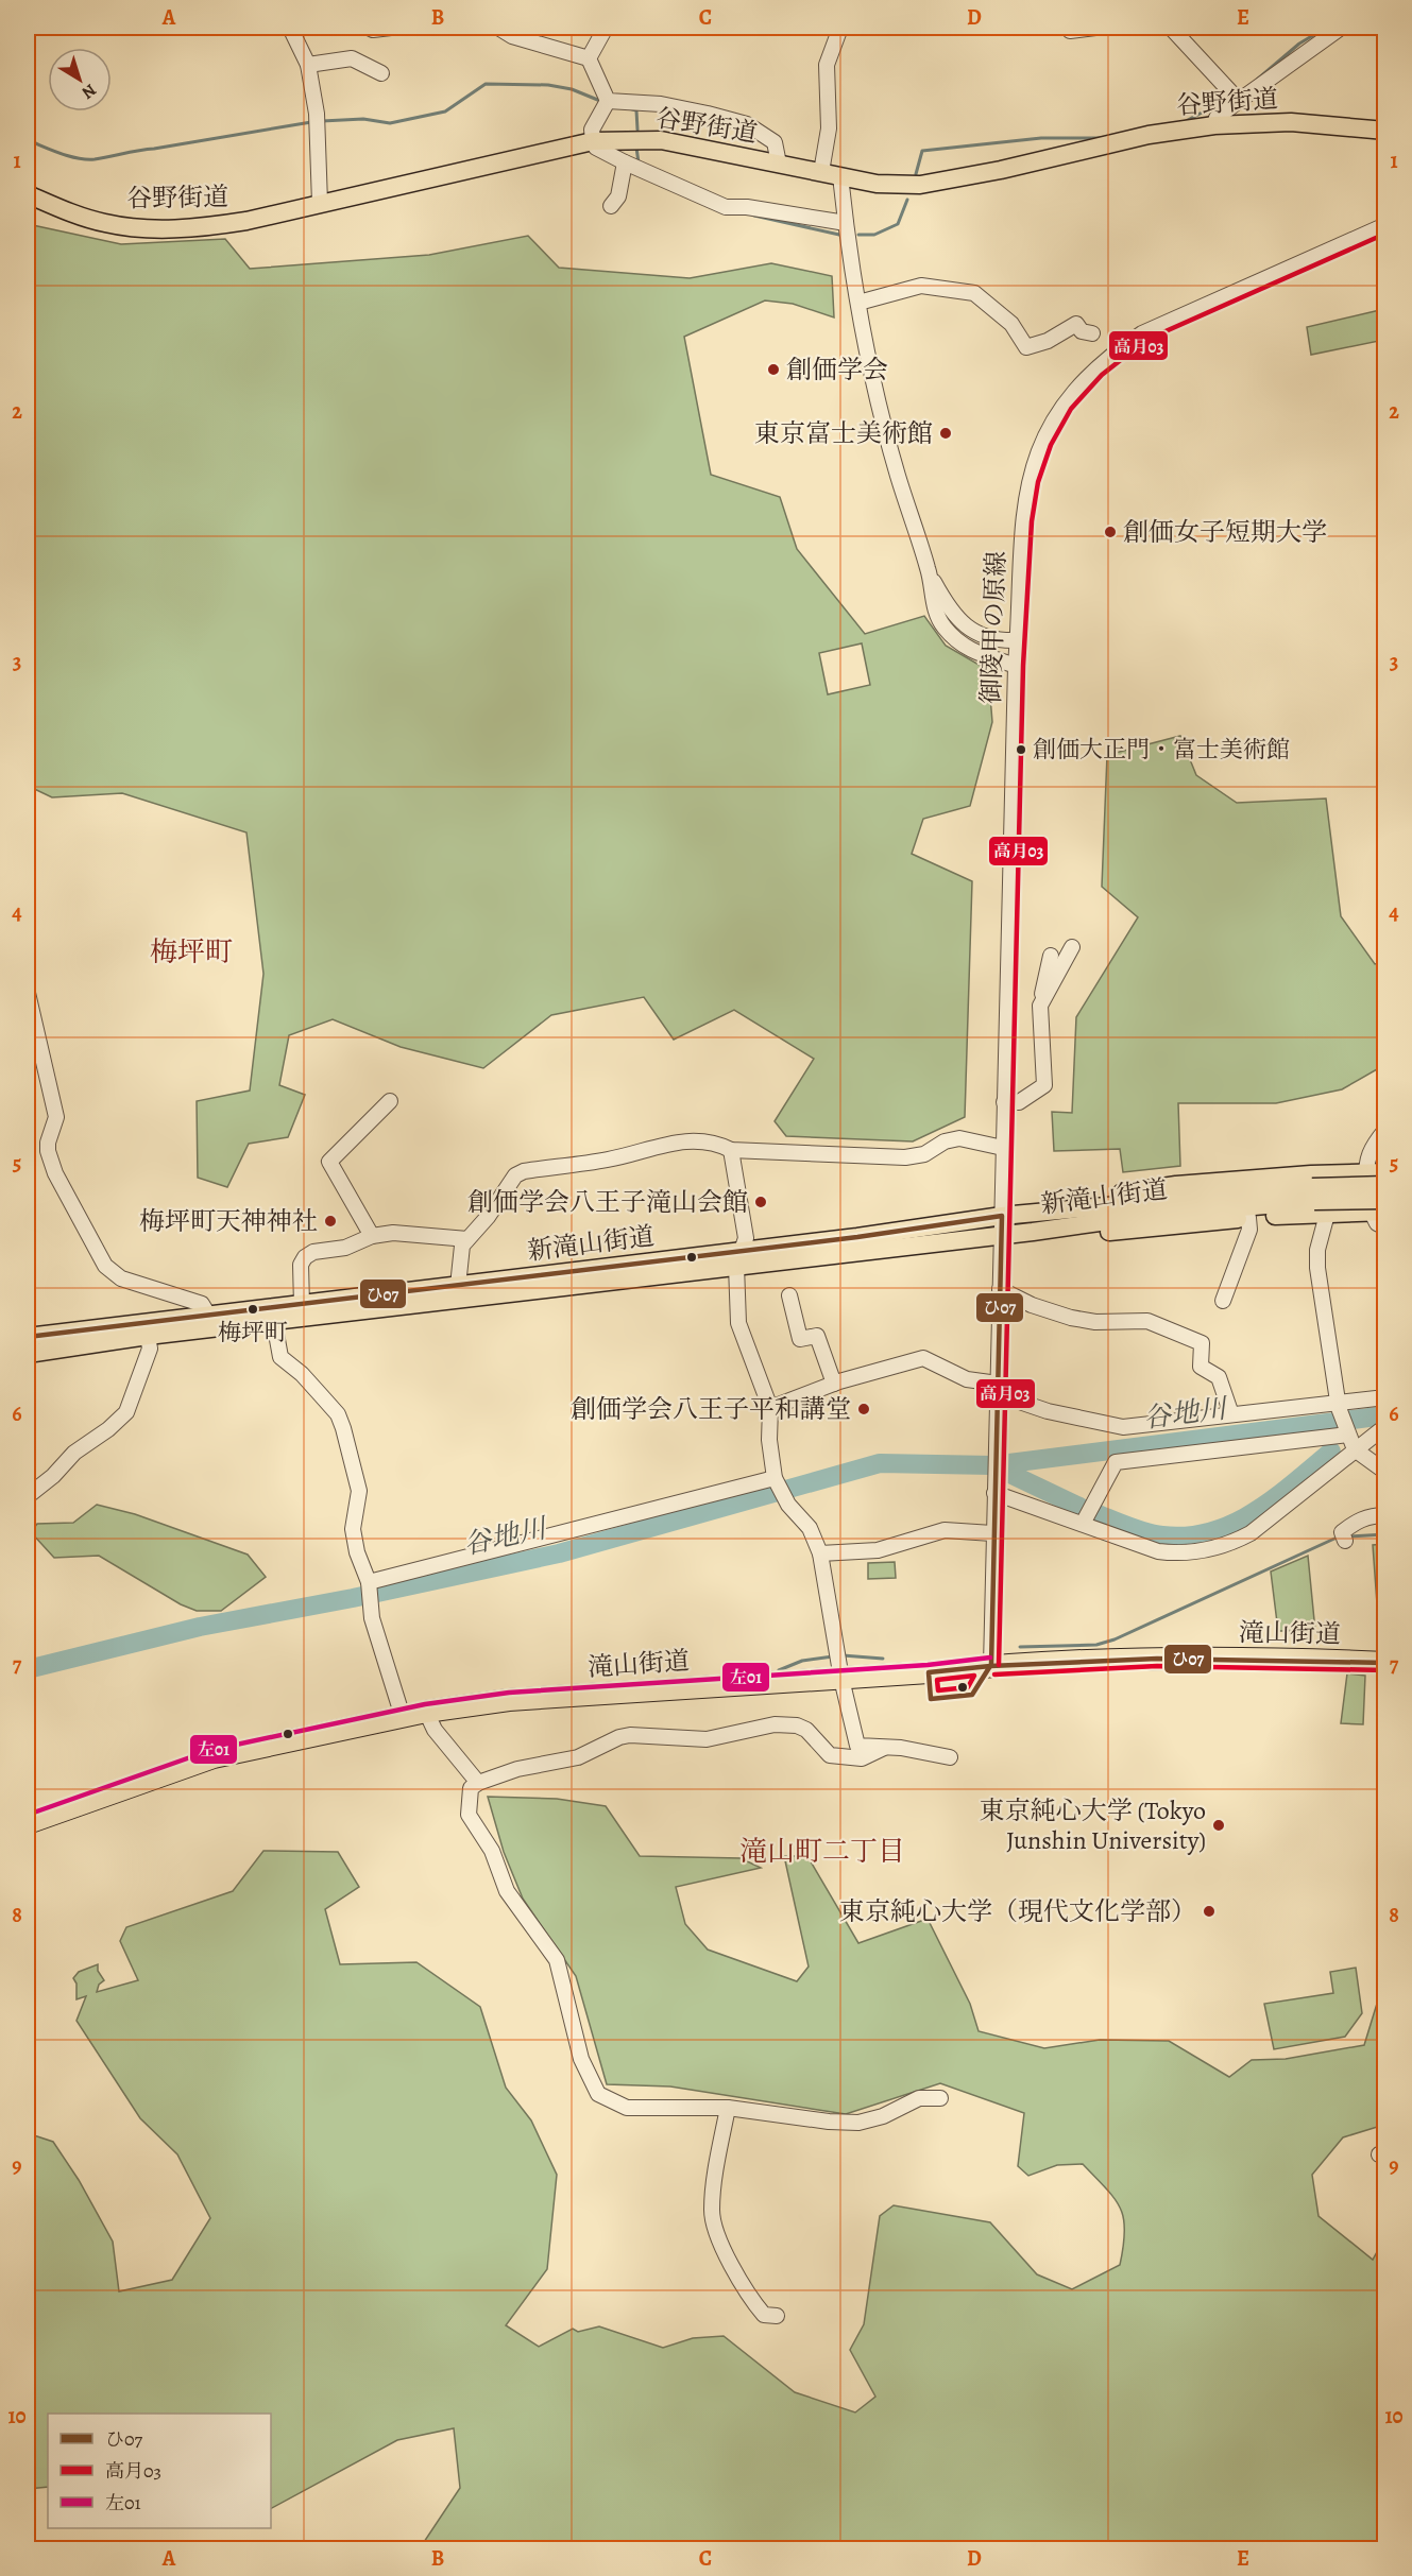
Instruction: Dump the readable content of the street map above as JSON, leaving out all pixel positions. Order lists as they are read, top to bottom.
{
  "streets": {
    "highway": ["滝山街道"],
    "main road": ["谷野街道", "新滝山街道"],
    "street": ["御陵甲の原線"]
  },
  "crossings": [
    ["御陵甲の原線", "新滝山街道"],
    ["御陵甲の原線", "滝山街道"]
  ],
  "districts": ["梅坪町", "滝山町二丁目"],
  "water": ["谷地川"],
  "places": [
    "創価学会",
    "東京富士美術館",
    "創価女子短期大学",
    "創価大正門・富士美術館",
    "創価学会八王子滝山会館",
    "梅坪町天神神社",
    "梅坪町",
    "創価学会八王子平和講堂",
    "東京純心大学 (Tokyo Junshin University)",
    "東京純心大学（現代文化学部）"
  ],
  "lines": ["transit line 高月03", "transit line ひ07", "transit line 左01"],
  "legend": ["ひ07", "高月03", "左01"],
  "north": "bottom right",
  "grid": {
    "columns": [
      "A",
      "B",
      "C",
      "D",
      "E"
    ],
    "rows": [
      "1",
      "2",
      "3",
      "4",
      "5",
      "6",
      "7",
      "8",
      "9",
      "10"
    ]
  }
}
